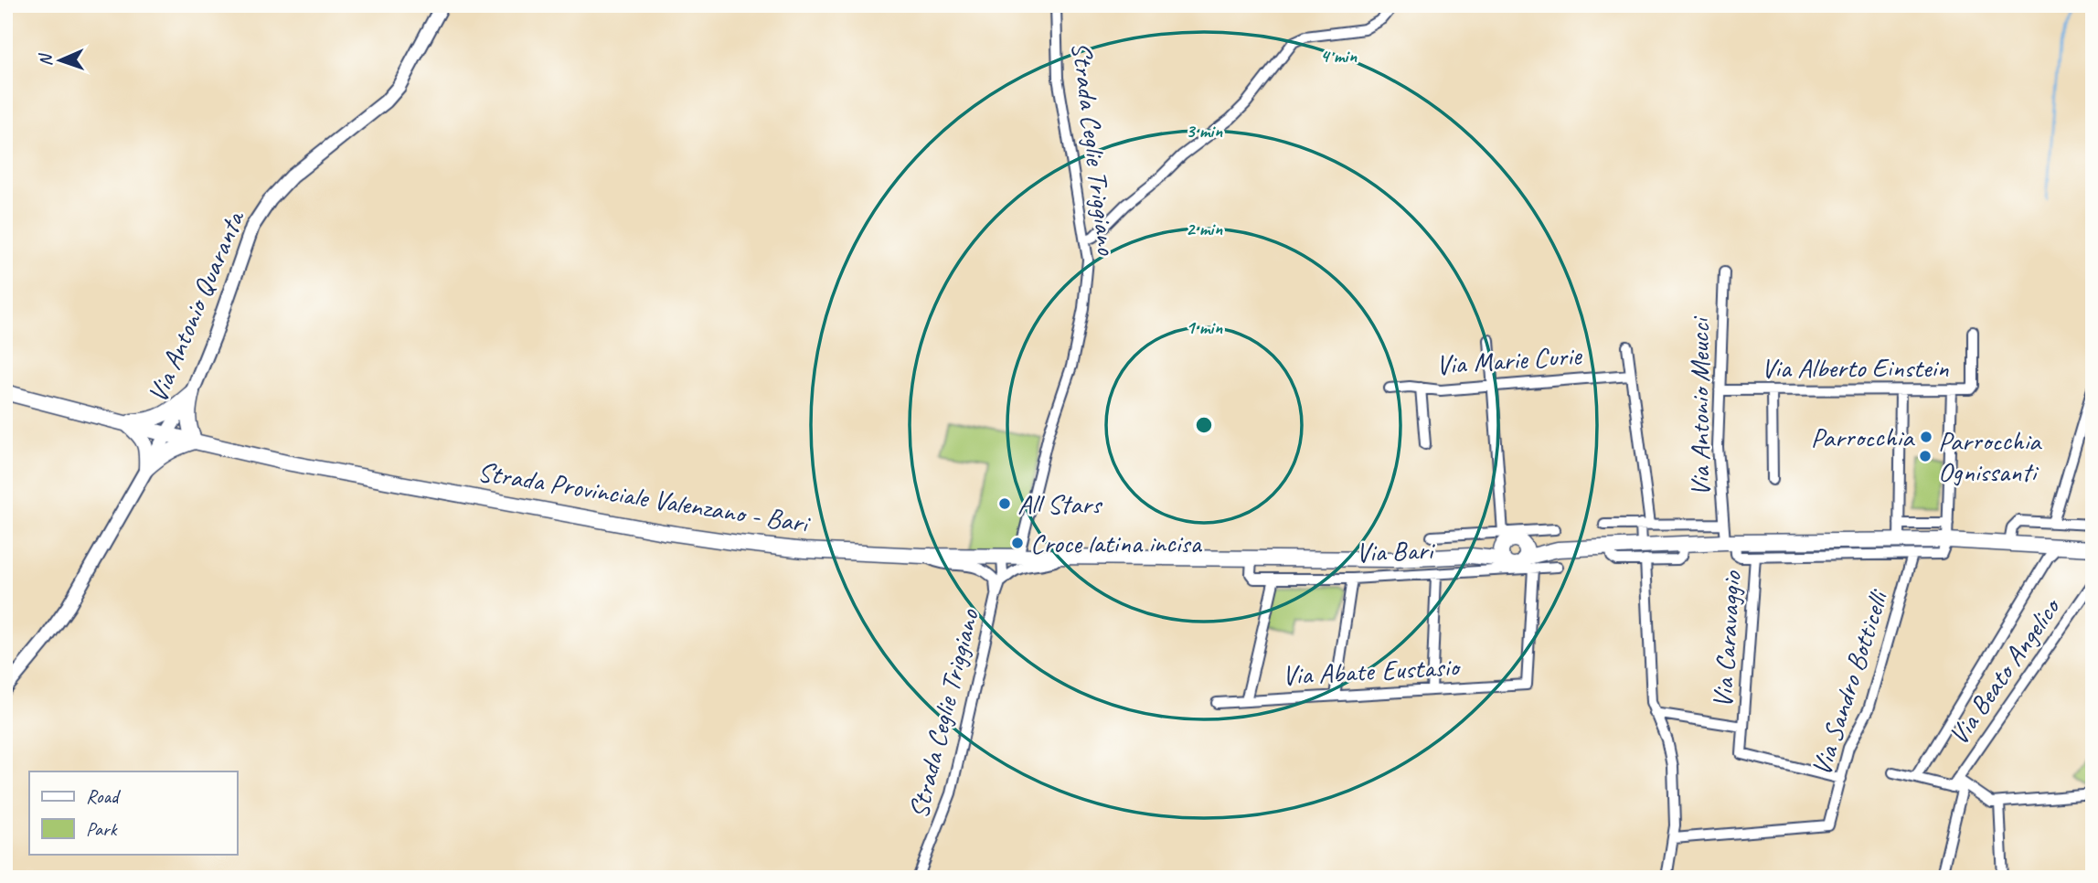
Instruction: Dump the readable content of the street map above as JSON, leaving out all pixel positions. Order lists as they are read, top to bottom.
{
  "streets": {
    "main road": ["Strada Provinciale Valenzano - Bari", "Via Bari"],
    "street": [
      "Strada Ceglie Triggiano",
      "Via Antonio Quaranta",
      "Via Marie Curie",
      "Via Alberto Einstein",
      "Via Antonio Meucci",
      "Via Caravaggio",
      "Via Abate Eustasio",
      "Via Beato Angelico",
      "Via Sandro Botticelli"
    ]
  },
  "crossings": [
    ["Strada Ceglie Triggiano", "Strada Provinciale Valenzano - Bari"],
    ["Via Antonio Quaranta", "Strada Provinciale Valenzano - Bari"],
    ["Via Alberto Einstein", "Via Antonio Meucci"],
    ["Via Antonio Meucci", "Via Bari"],
    ["Strada Provinciale Valenzano - Bari", "Via Bari"],
    ["Via Bari", "Via Abate Eustasio"],
    ["Via Caravaggio", "Via Sandro Botticelli"]
  ],
  "places": [
    "Parrocchia",
    "Parrocchia Ognissanti",
    "All Stars",
    "Croce latina incisa"
  ],
  "legend": ["Road", "Park"],
  "north": "left",
  "rings": [
    "4 min",
    "3 min",
    "2 min",
    "1 min"
  ]
}
